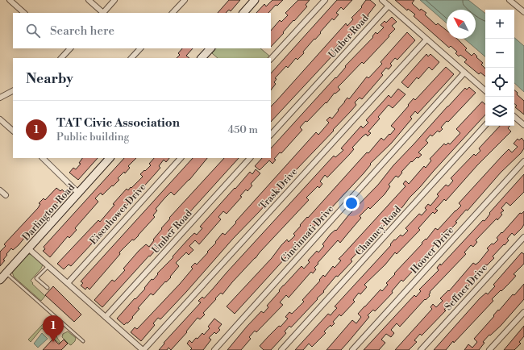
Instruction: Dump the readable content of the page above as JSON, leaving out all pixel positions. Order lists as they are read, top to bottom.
{
  "streets": {
    "street": [
      "Umber Road",
      "Trask Drive",
      "Darlington Road",
      "Eisenhower Drive",
      "Chauncy Road",
      "Cincinnati Drive",
      "Hoover Drive",
      "Seffner Drive"
    ]
  },
  "north": "top left",
  "page": {
    "map_buttons": ["+", "−"],
    "search": "Search here",
    "heading": "Nearby",
    "list": [
      {
        "mark": "1",
        "name": "TAT Civic Association",
        "note": "Public building",
        "value": "450 m"
      }
    ],
    "pins": "1"
  }
}
